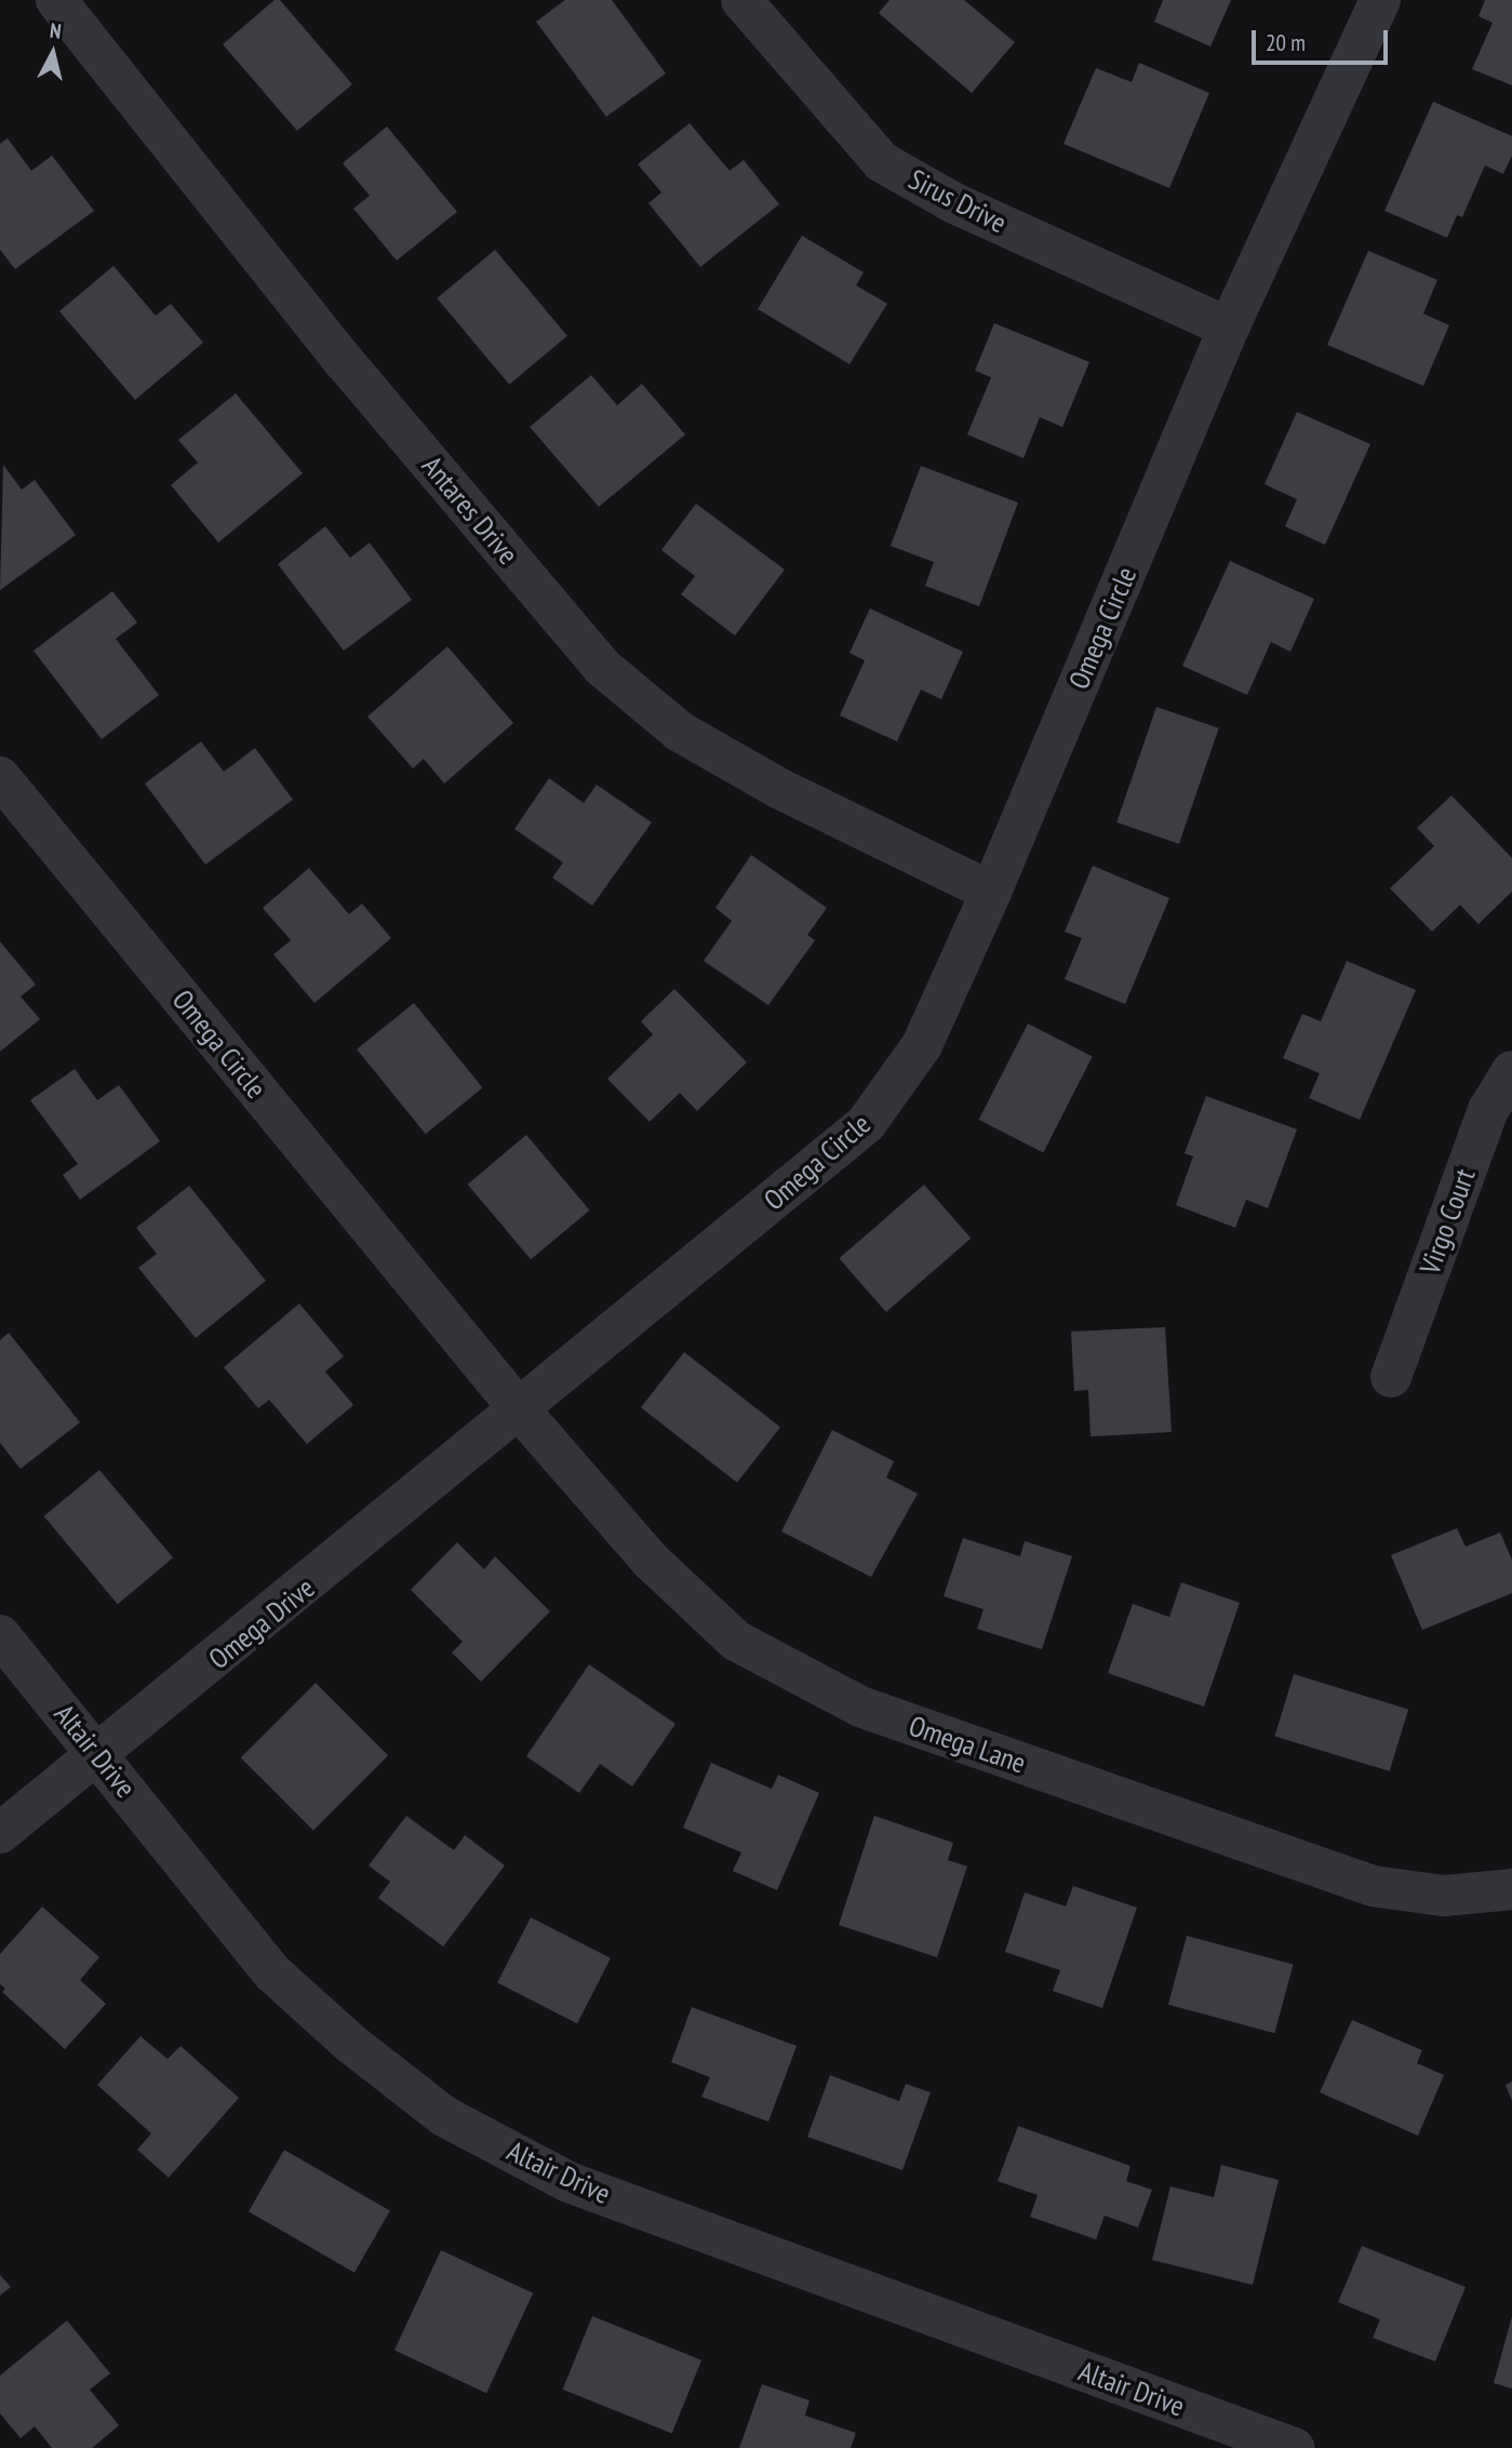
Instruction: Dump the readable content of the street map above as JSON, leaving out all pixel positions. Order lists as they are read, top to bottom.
{
  "streets": {
    "street": [
      "Sirus Drive",
      "Antares Drive",
      "Omega Circle",
      "Virgo Court",
      "Omega Drive",
      "Omega Lane",
      "Altair Drive"
    ]
  },
  "crossings": [
    ["Sirus Drive", "Omega Circle"],
    ["Antares Drive", "Omega Circle"],
    ["Omega Circle", "Omega Drive"],
    ["Omega Circle", "Omega Lane"],
    ["Omega Drive", "Omega Lane"],
    ["Omega Drive", "Altair Drive"]
  ],
  "scale_bar": "20 m",
  "north": "top"
}
